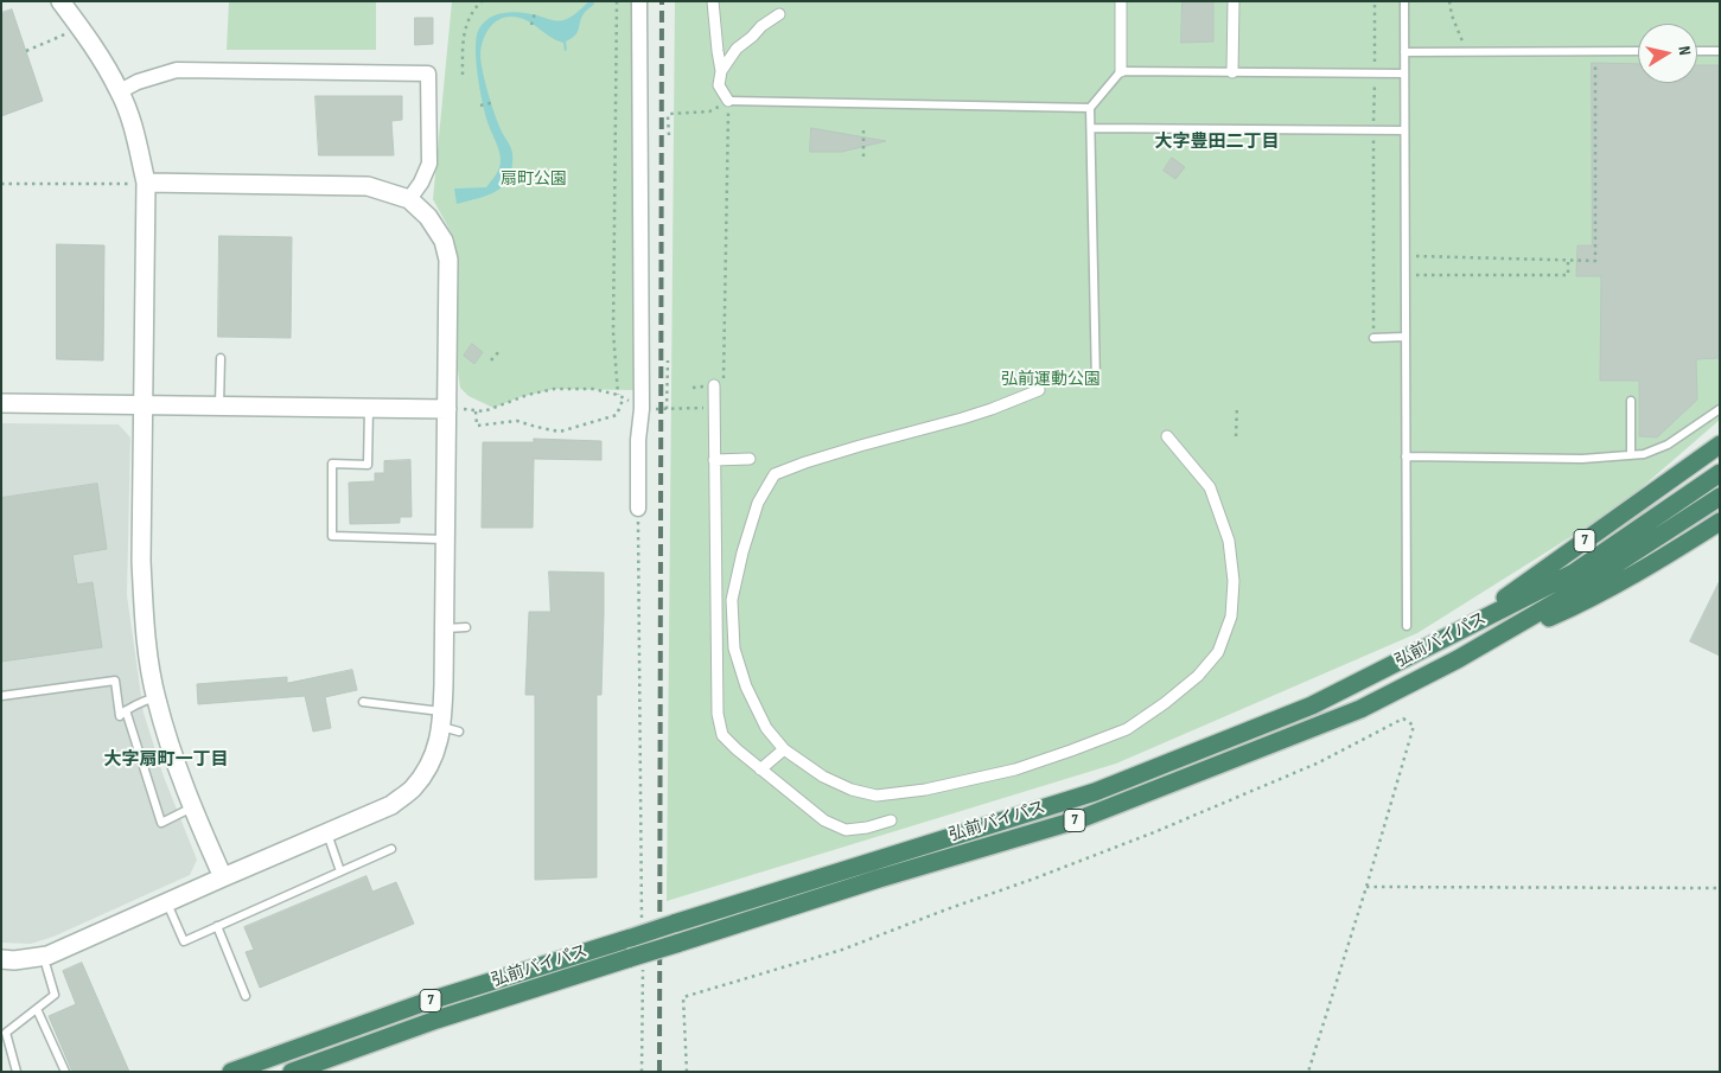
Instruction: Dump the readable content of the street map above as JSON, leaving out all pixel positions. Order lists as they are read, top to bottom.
{
  "streets": {
    "highway": ["7", "弘前バイパス"]
  },
  "crossings": [
    ["7", "弘前バイパス"]
  ],
  "districts": ["大字豊田二丁目", "大字扇町一丁目"],
  "parks": ["扇町公園", "弘前運動公園"],
  "north": "right"
}
